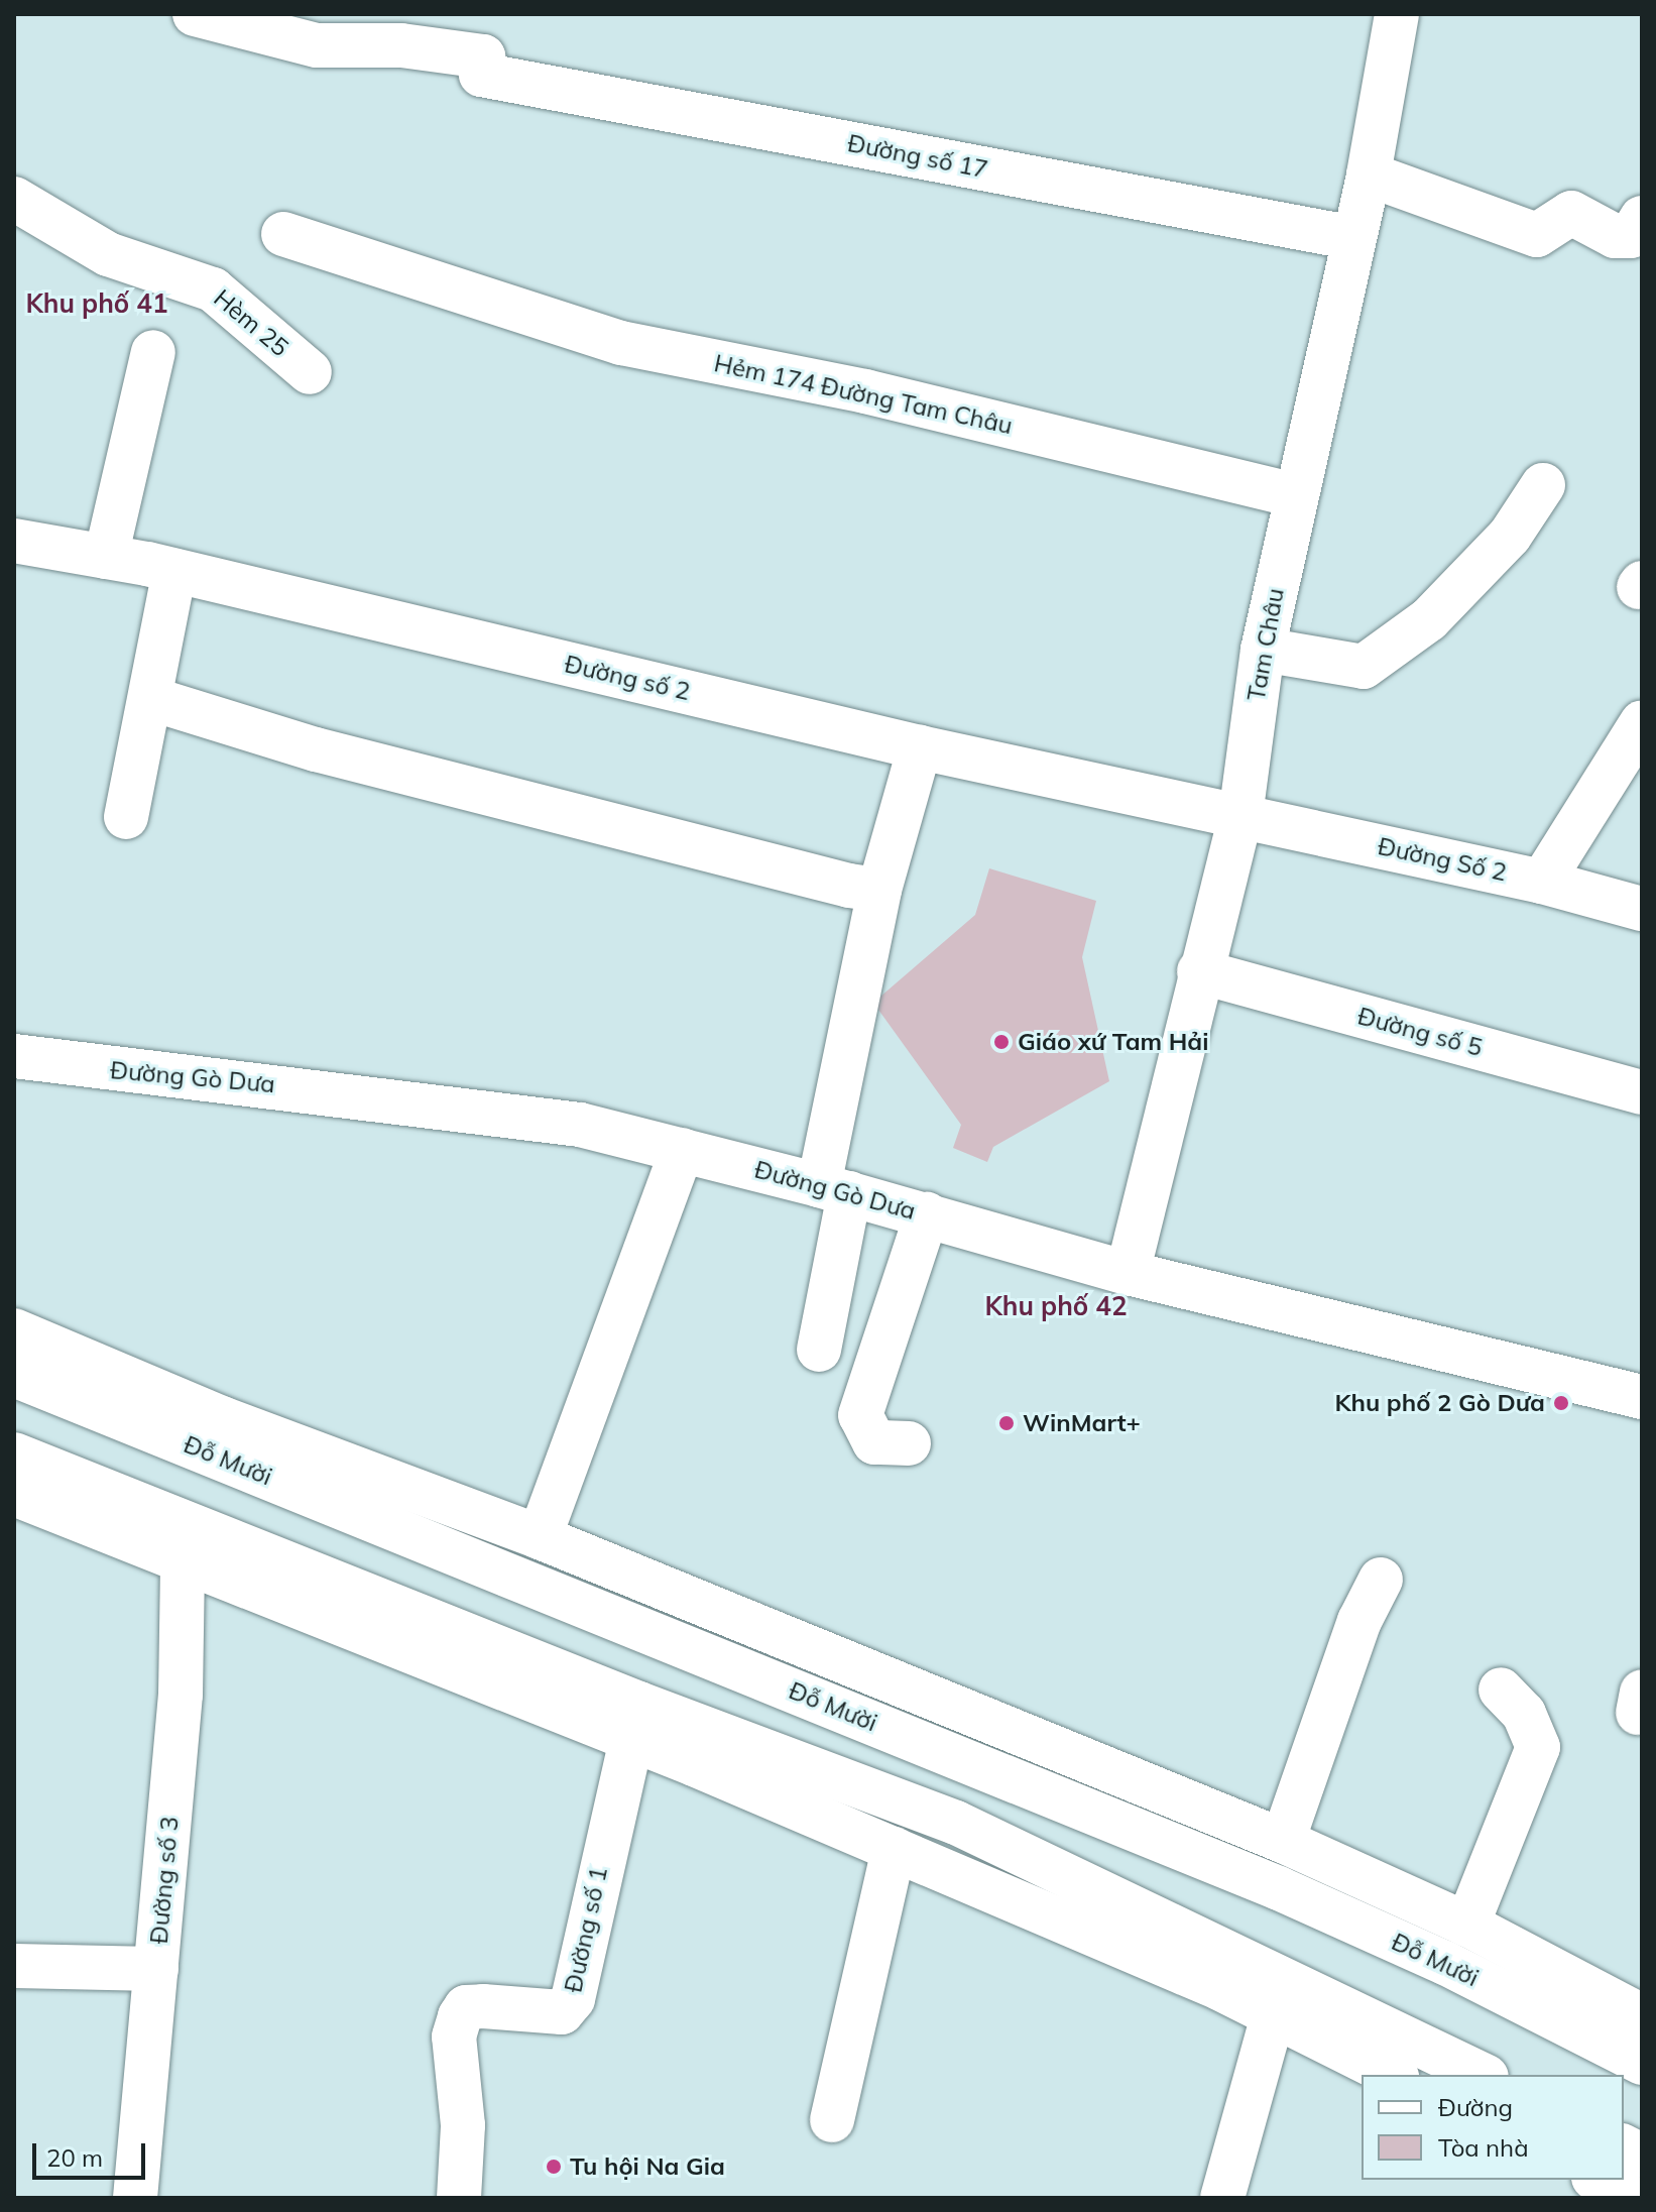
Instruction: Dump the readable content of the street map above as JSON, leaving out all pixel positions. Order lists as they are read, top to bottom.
{
  "streets": {
    "main road": [
      "Đường số 17",
      "Hèm 25",
      "Hẻm 174 Đường Tam Châu",
      "Tam Châu",
      "Đường số 2",
      "Đường Số 2",
      "Đường số 5",
      "Đường Gò Dưa",
      "Đỗ Mười",
      "Đường số 3",
      "Đường số 1"
    ]
  },
  "crossings": [
    ["Đường số 17", "Tam Châu"],
    ["Hẻm 174 Đường Tam Châu", "Tam Châu"],
    ["Tam Châu", "Đường số 2"],
    ["Tam Châu", "Đường Số 2"],
    ["Tam Châu", "Đường số 5"],
    ["Tam Châu", "Đường Gò Dưa"],
    ["Đường số 2", "Đường Số 2"]
  ],
  "districts": ["Khu phố 41", "Khu phố 42"],
  "places": [
    "Giáo xứ Tam Hải",
    "Khu phố 2 Gò Dưa",
    "WinMart+",
    "Tu hội Na Gia"
  ],
  "legend": ["Đường", "Tòa nhà"],
  "scale_bar": "20 m"
}
